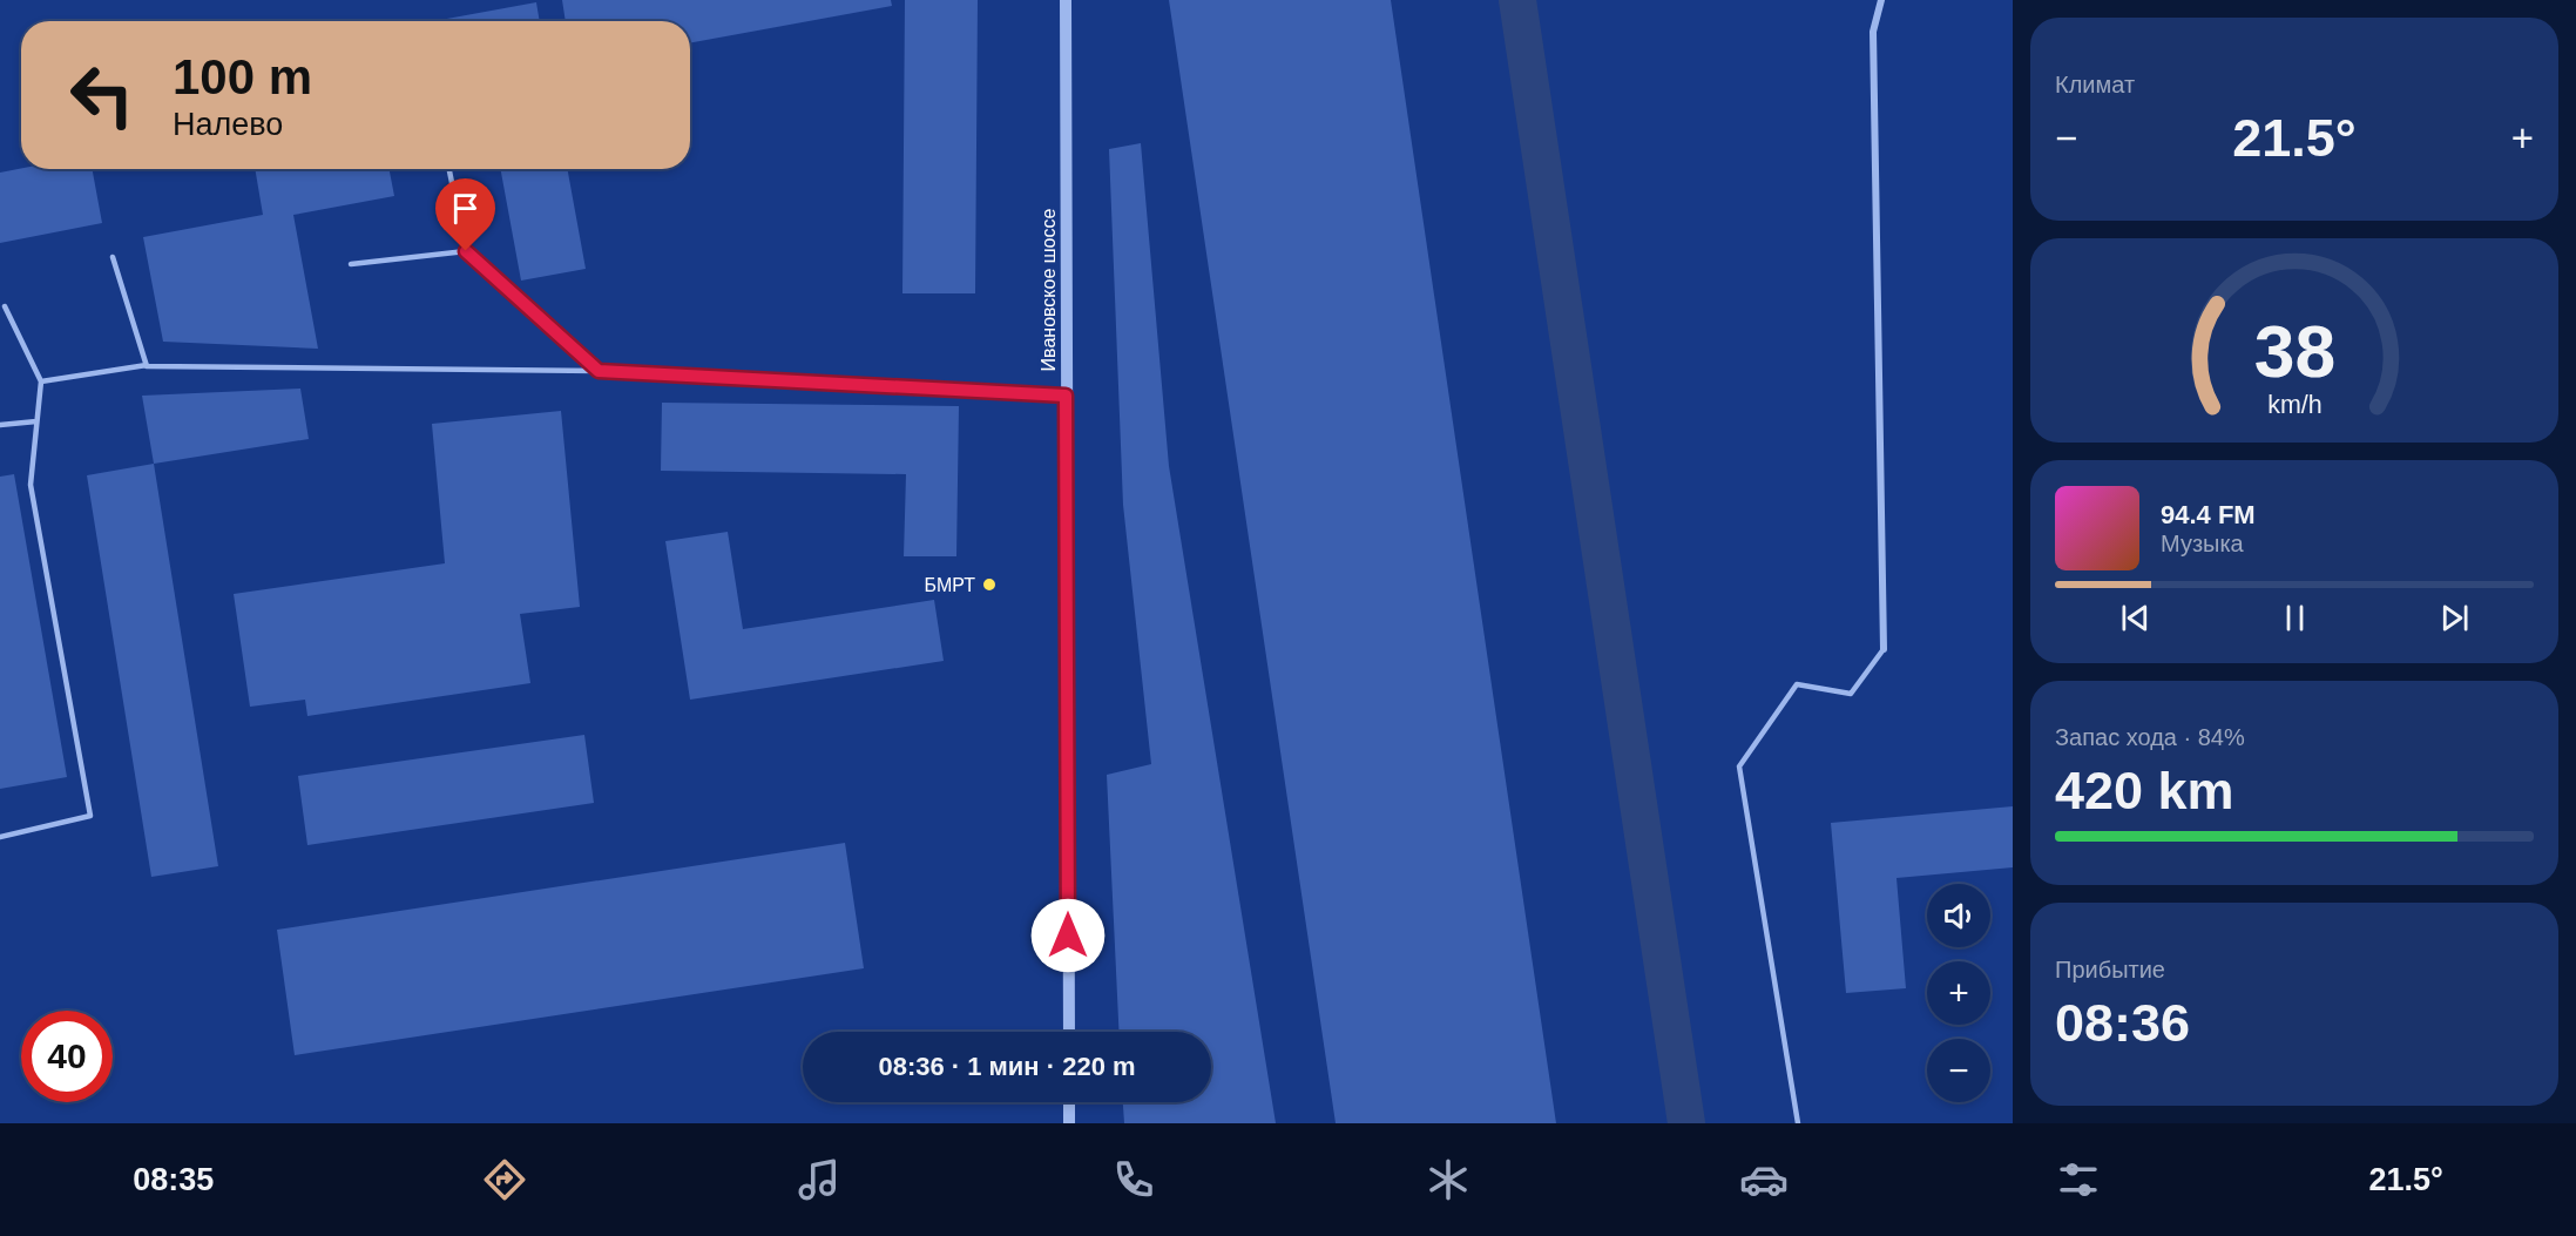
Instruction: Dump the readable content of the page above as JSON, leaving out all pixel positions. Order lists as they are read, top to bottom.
{
  "streets": {
    "street": ["Ивановское шоссе"]
  },
  "places": ["БМРТ"],
  "page": {
    "tile": [
      "Климат",
      ["Запас хода · 84%", "420 km"],
      ["Прибытие", "08:36"]
    ],
    "turn": ["100 m", "Налево"],
    "heat": ["−", "21.5°", "+"],
    "song": ["94.4 FM", "Музыка"],
    "map_buttons": ["+", "−"],
    "limit": "40",
    "trip": "08:36 · 1 мин · 220 m",
    "tabs": ["08:35", "21.5°"],
    "gauge": ["38", "km/h"]
  }
}
